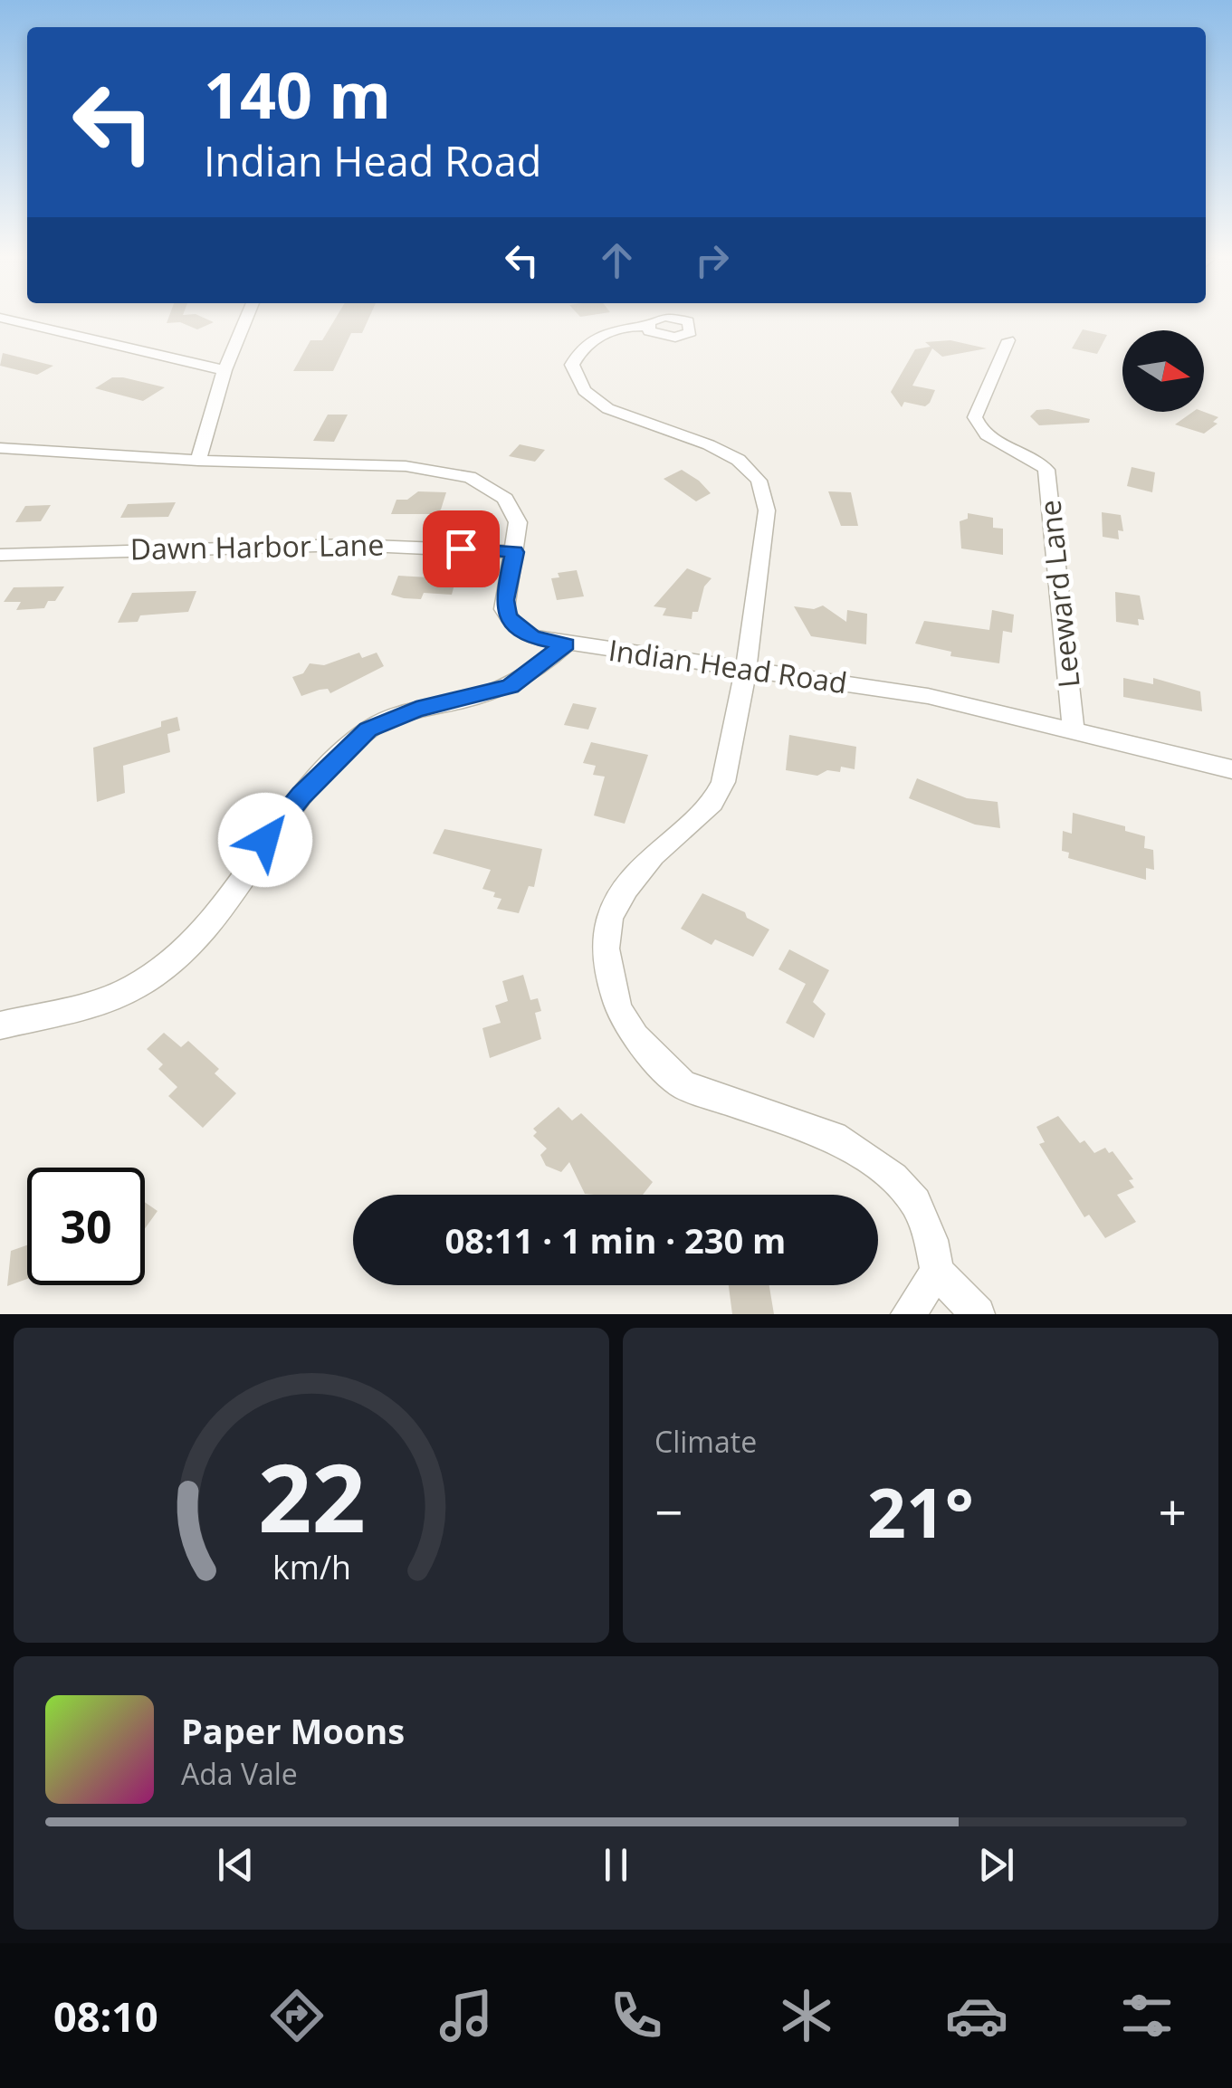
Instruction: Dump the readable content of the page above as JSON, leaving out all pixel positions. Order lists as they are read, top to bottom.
{
  "streets": {
    "street": ["Dawn Harbor Lane", "Leeward Lane", "Indian Head Road"]
  },
  "crossings": [
    ["Dawn Harbor Lane", "Indian Head Road"],
    ["Leeward Lane", "Indian Head Road"]
  ],
  "north": "right",
  "page": {
    "turn": ["140 m", "Indian Head Road"],
    "limit": "30",
    "trip": "08:11 · 1 min · 230 m",
    "tile": "Climate",
    "heat": ["−", "21°", "+"],
    "song": ["Paper Moons", "Ada Vale"],
    "tabs": "08:10",
    "gauge": ["22", "km/h"]
  }
}
